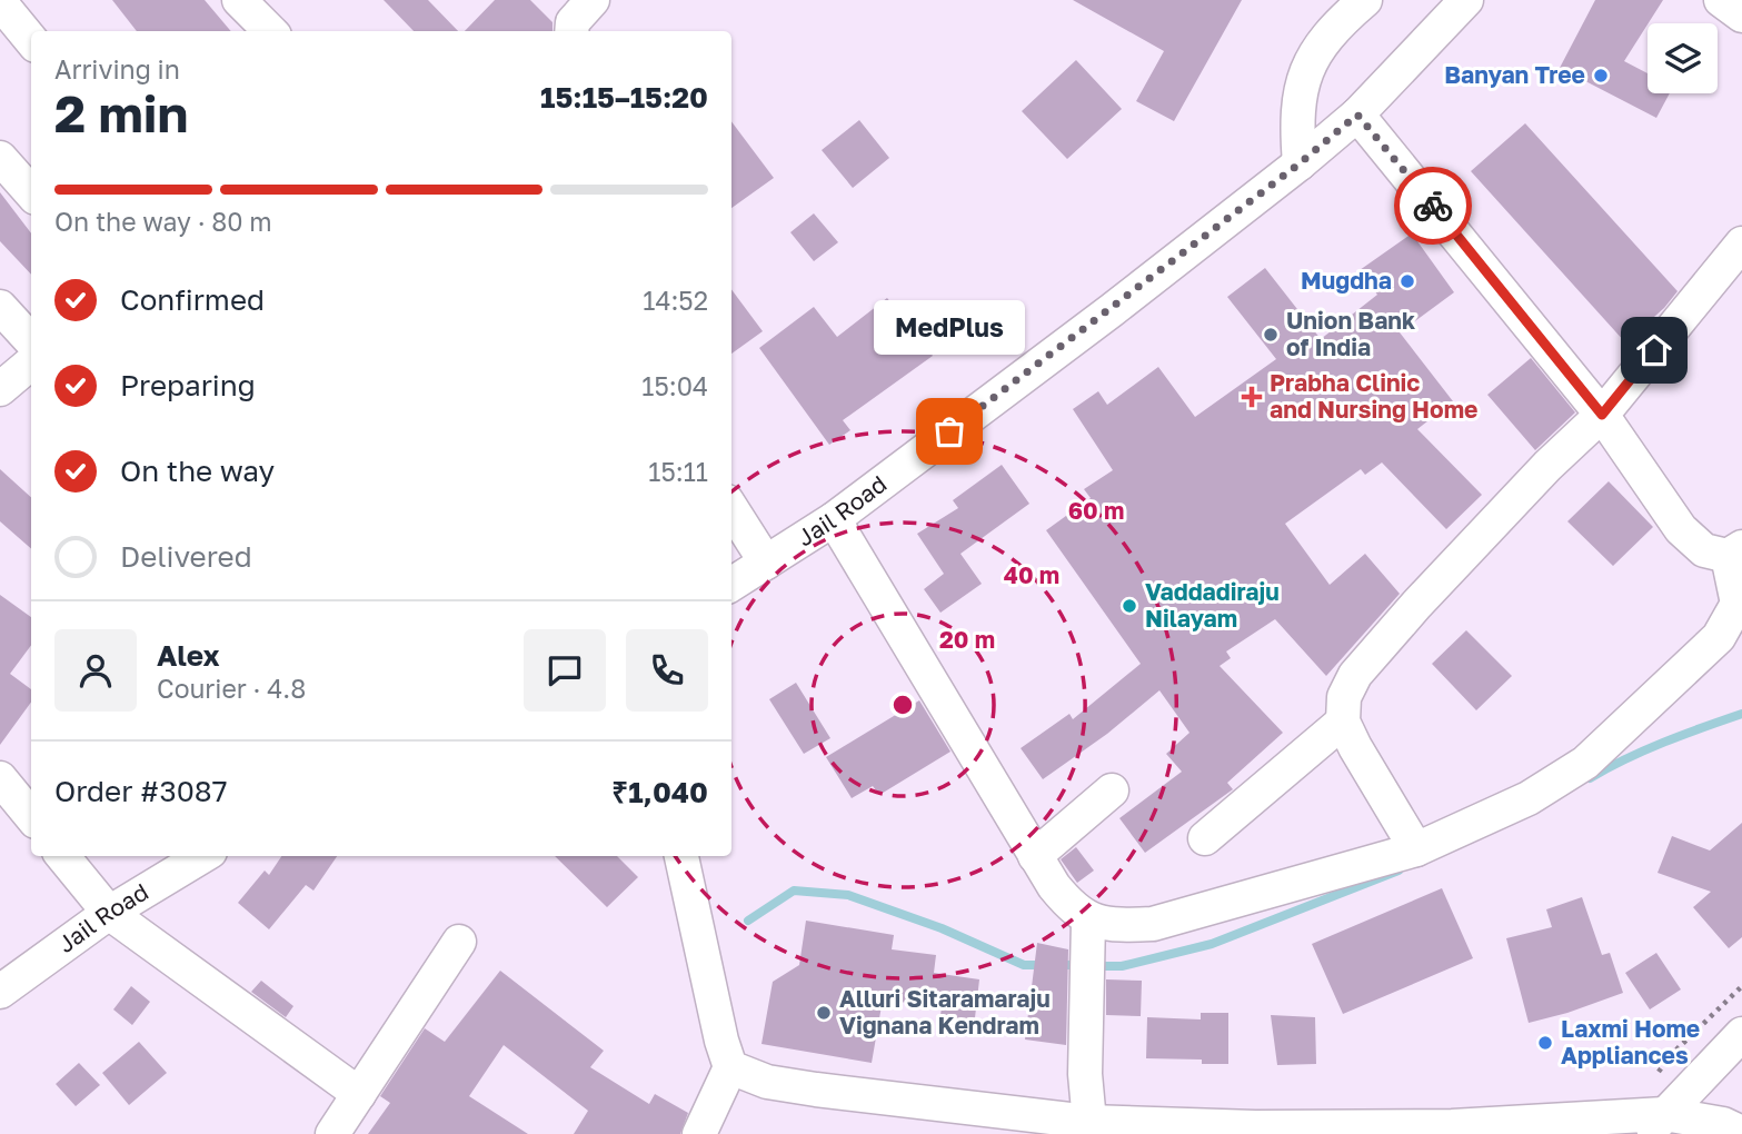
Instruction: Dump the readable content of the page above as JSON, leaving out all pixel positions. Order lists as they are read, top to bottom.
{
  "streets": {
    "street": ["Jail Road"]
  },
  "places": {
    "other": [
      "Banyan Tree",
      "Mugdha",
      "Union Bank of India",
      "MedPlus",
      "Vaddadiraju Nilayam",
      "Alluri Sitaramaraju Vignana Kendram",
      "Laxmi Home Appliances"
    ],
    "health": ["Prabha Clinic and Nursing Home"]
  },
  "page": {
    "heading": ["2 min", "Arriving in", "15:15–15:20"],
    "panel": [
      "Alex",
      "Courier · 4.8",
      "Order #3087",
      "₹1,040"
    ],
    "bar": "On the way · 80 m",
    "list": [
      ["Confirmed", "14:52"],
      ["Preparing", "15:04"],
      ["On the way", "15:11"],
      "Delivered"
    ],
    "bubble": "MedPlus"
  },
  "rings": ["60 m", "40 m", "20 m"]
}
